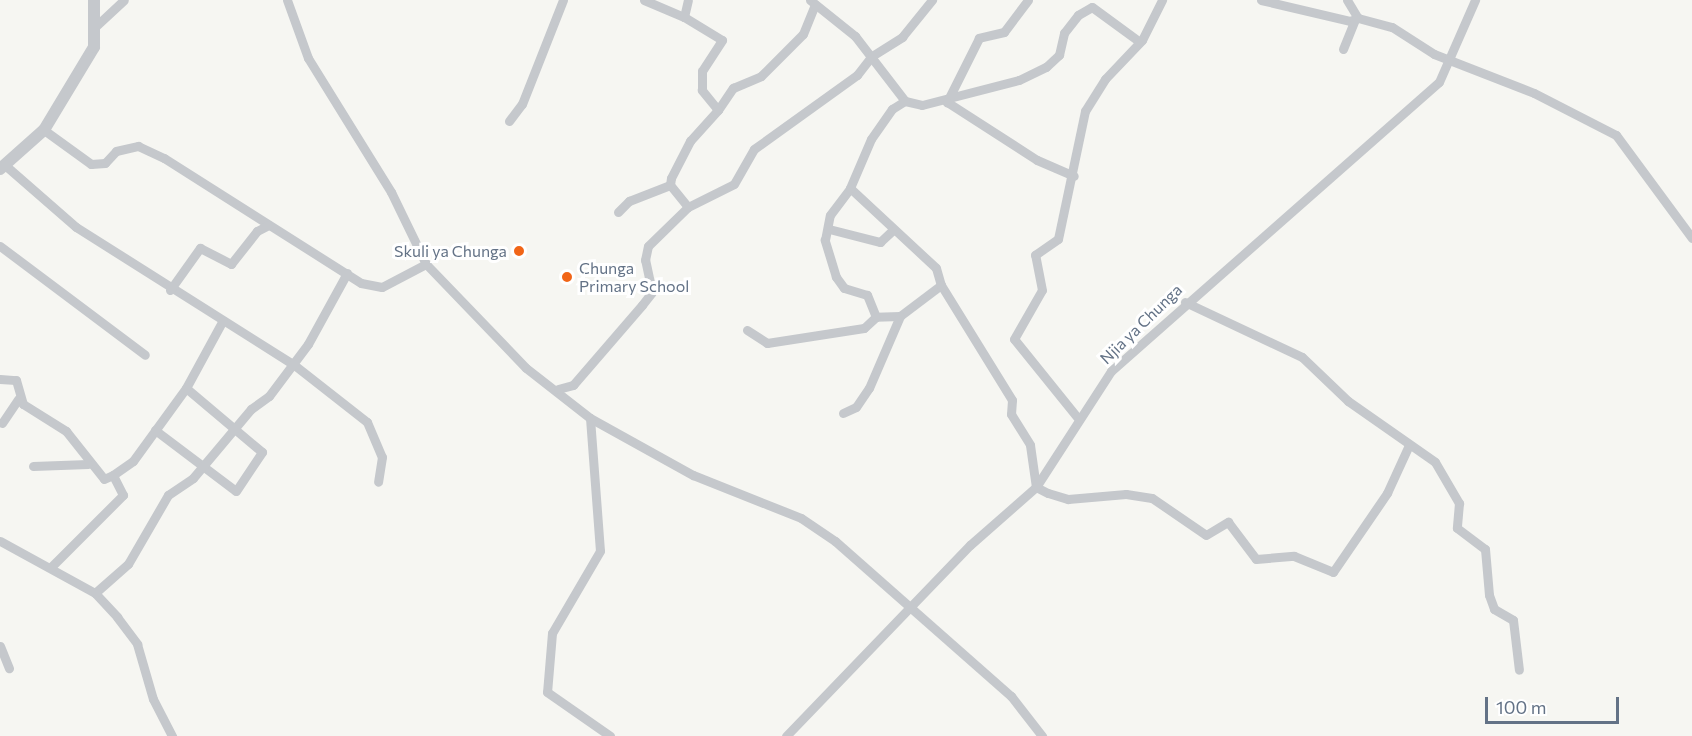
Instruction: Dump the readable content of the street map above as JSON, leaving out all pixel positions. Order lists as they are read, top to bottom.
{
  "streets": {
    "street": ["Njia ya Chunga"]
  },
  "places": ["Skuli ya Chunga", "Chunga Primary School"],
  "scale_bar": "100 m"
}
